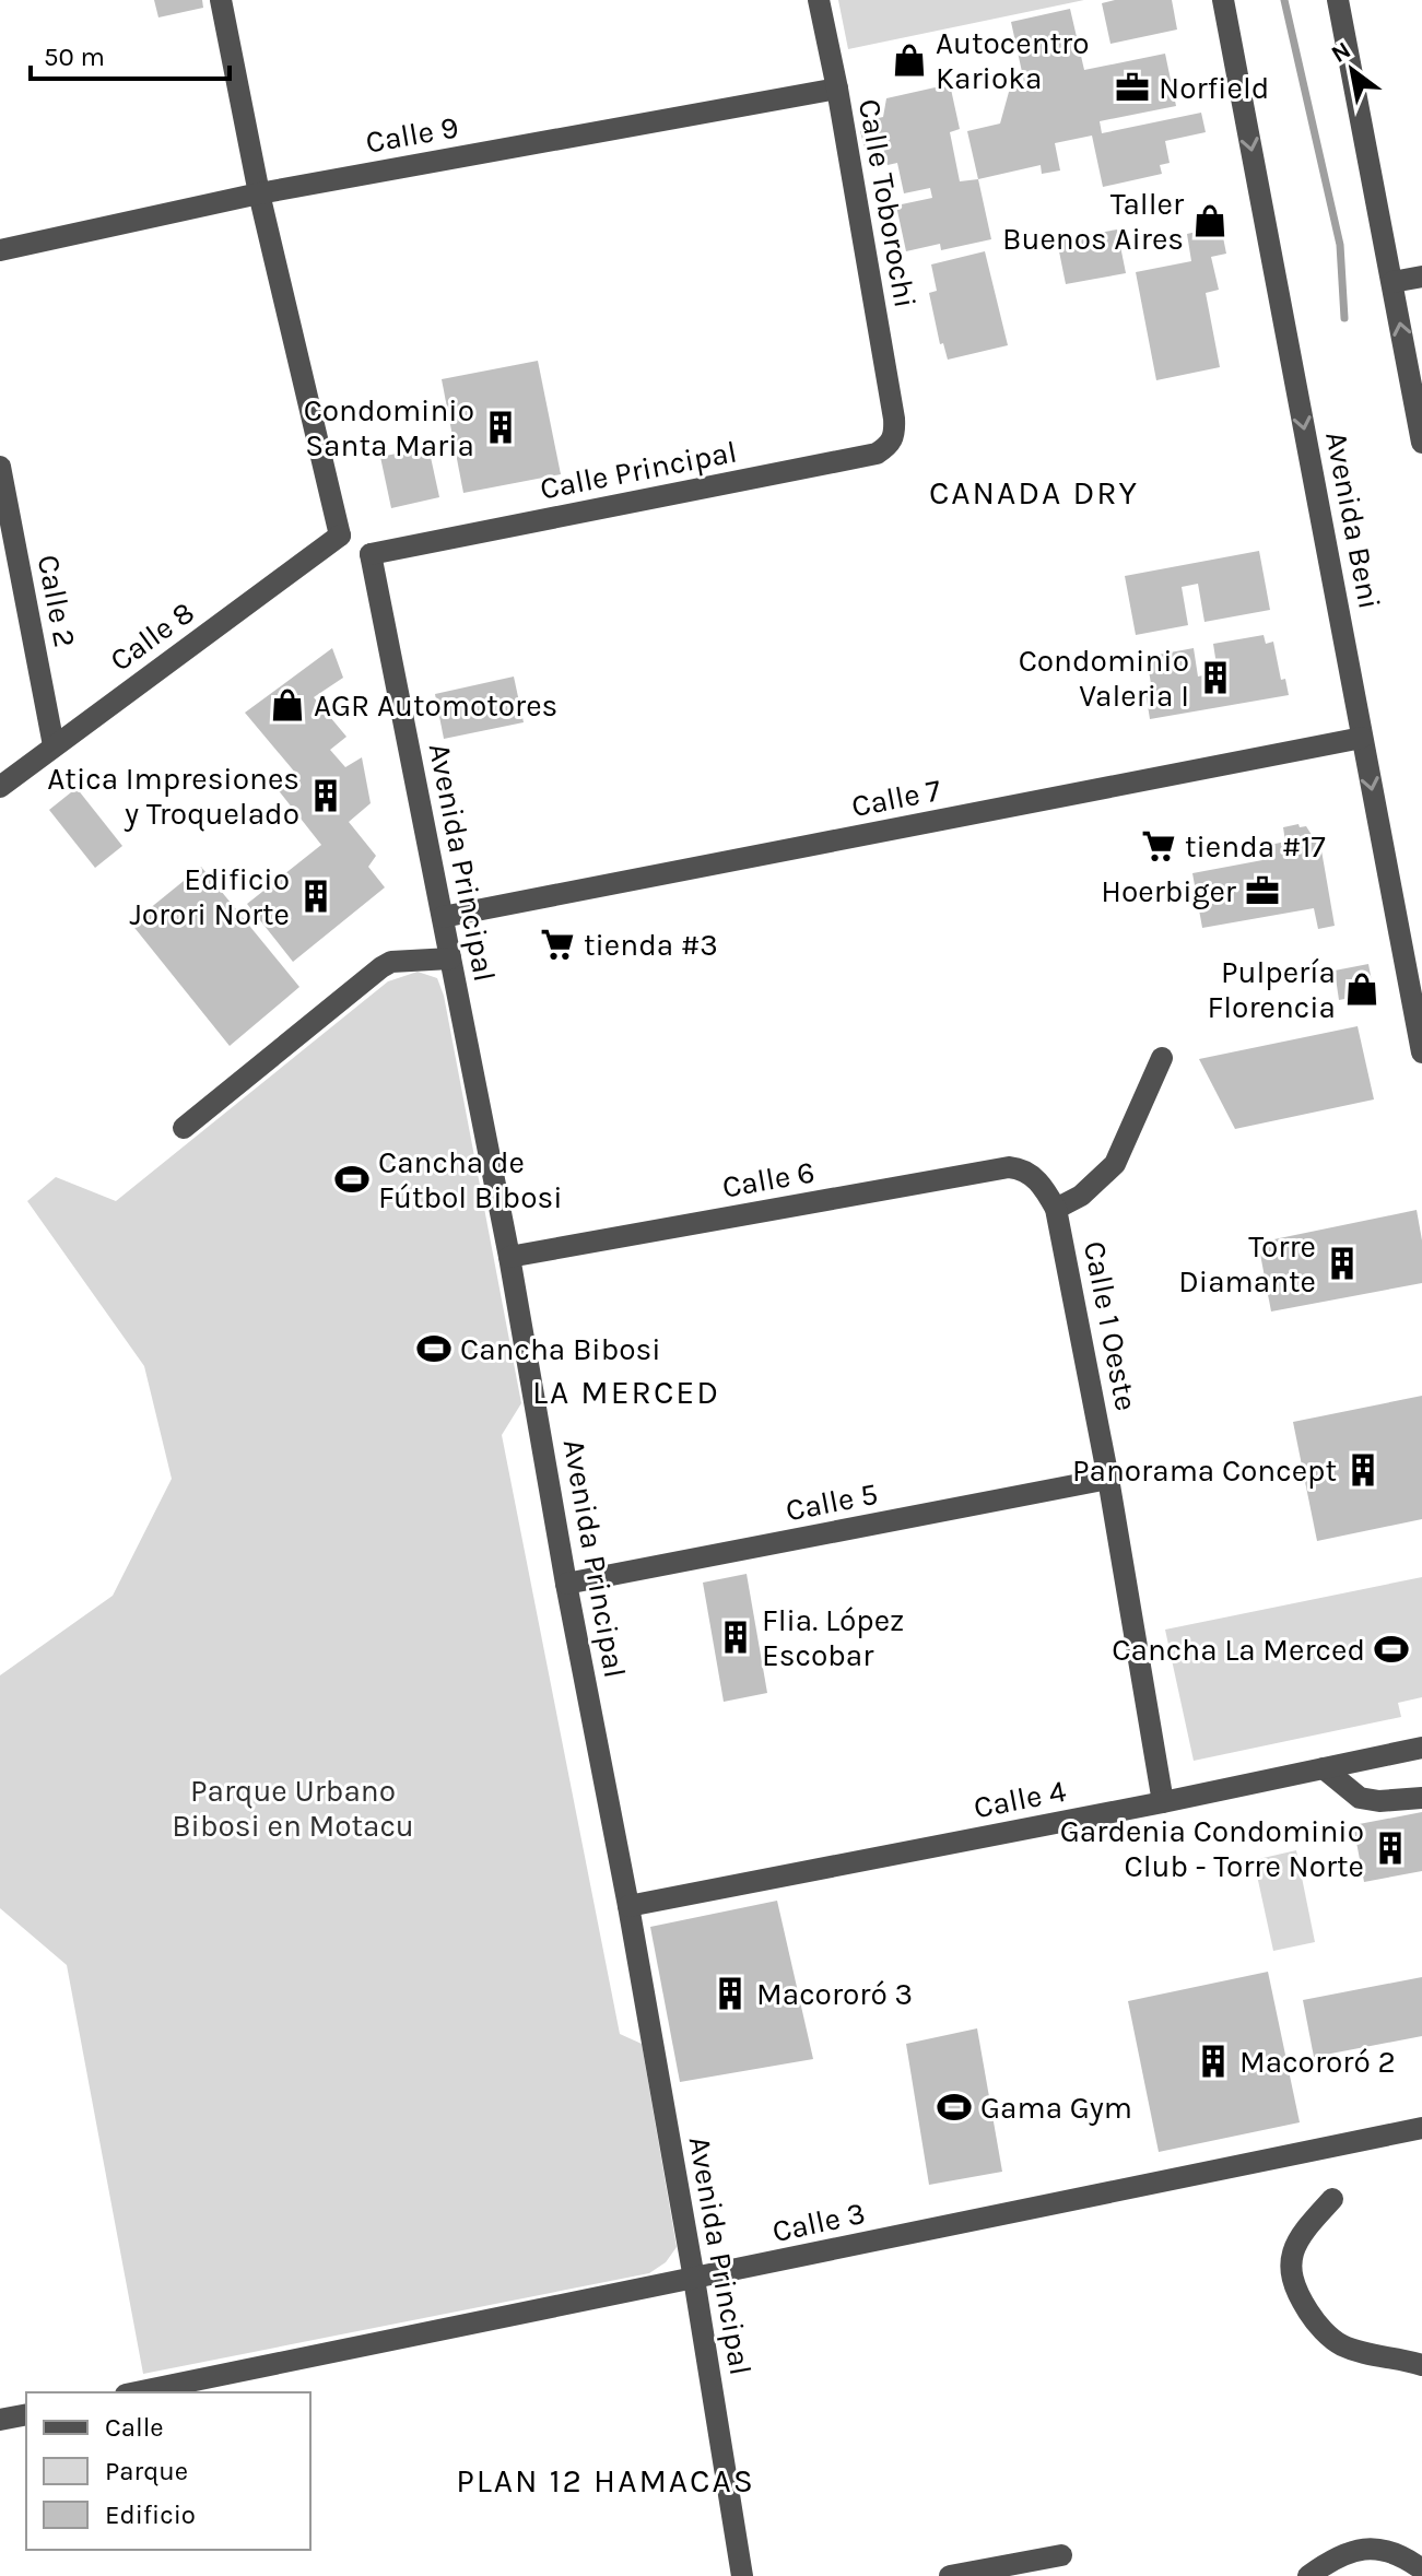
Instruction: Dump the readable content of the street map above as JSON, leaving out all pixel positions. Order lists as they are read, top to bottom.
{
  "streets": {
    "street": [
      "Calle 9",
      "Calle Toborochi",
      "Calle Principal",
      "Avenida Beni",
      "Calle 2",
      "Calle 8",
      "Calle 7",
      "Avenida Principal",
      "Calle 6",
      "Calle 1 Oeste",
      "Calle 5",
      "Calle 4",
      "Calle 3"
    ]
  },
  "crossings": [
    ["Calle 9", "Calle Toborochi"],
    ["Calle Toborochi", "Calle Principal"],
    ["Calle Principal", "Avenida Principal"],
    ["Avenida Beni", "Calle 7"],
    ["Calle 2", "Calle 8"],
    ["Calle 7", "Avenida Principal"],
    ["Avenida Principal", "Calle 6"],
    ["Avenida Principal", "Calle 5"],
    ["Avenida Principal", "Calle 4"],
    ["Avenida Principal", "Calle 3"],
    ["Calle 6", "Calle 1 Oeste"],
    ["Calle 1 Oeste", "Calle 5"],
    ["Calle 1 Oeste", "Calle 4"]
  ],
  "districts": ["CANADA DRY", "LA MERCED", "PLAN 12 HAMACAS"],
  "parks": ["Parque Urbano Bibosi en Motacu"],
  "places": {
    "shop": [
      "Autocentro Karioka",
      "Taller Buenos Aires",
      "AGR Automotores",
      "Pulpería Florencia"
    ],
    "office": ["Norfield", "Hoerbiger"],
    "building": [
      "Condominio Santa Maria",
      "Condominio Valeria I",
      "Atica Impresiones y Troquelado",
      "Edificio Jorori Norte",
      "Torre Diamante",
      "Panorama Concept",
      "Flia. López Escobar",
      "Gardenia Condominio Club - Torre Norte",
      "Macororó 3",
      "Macororó 2"
    ],
    "supermarket": ["tienda #17", "tienda #3"],
    "sports": [
      "Cancha de Fútbol Bibosi",
      "Cancha Bibosi",
      "Cancha La Merced",
      "Gama Gym"
    ]
  },
  "legend": ["Calle", "Parque", "Edificio"],
  "scale_bar": "50 m",
  "north": "top left"
}
